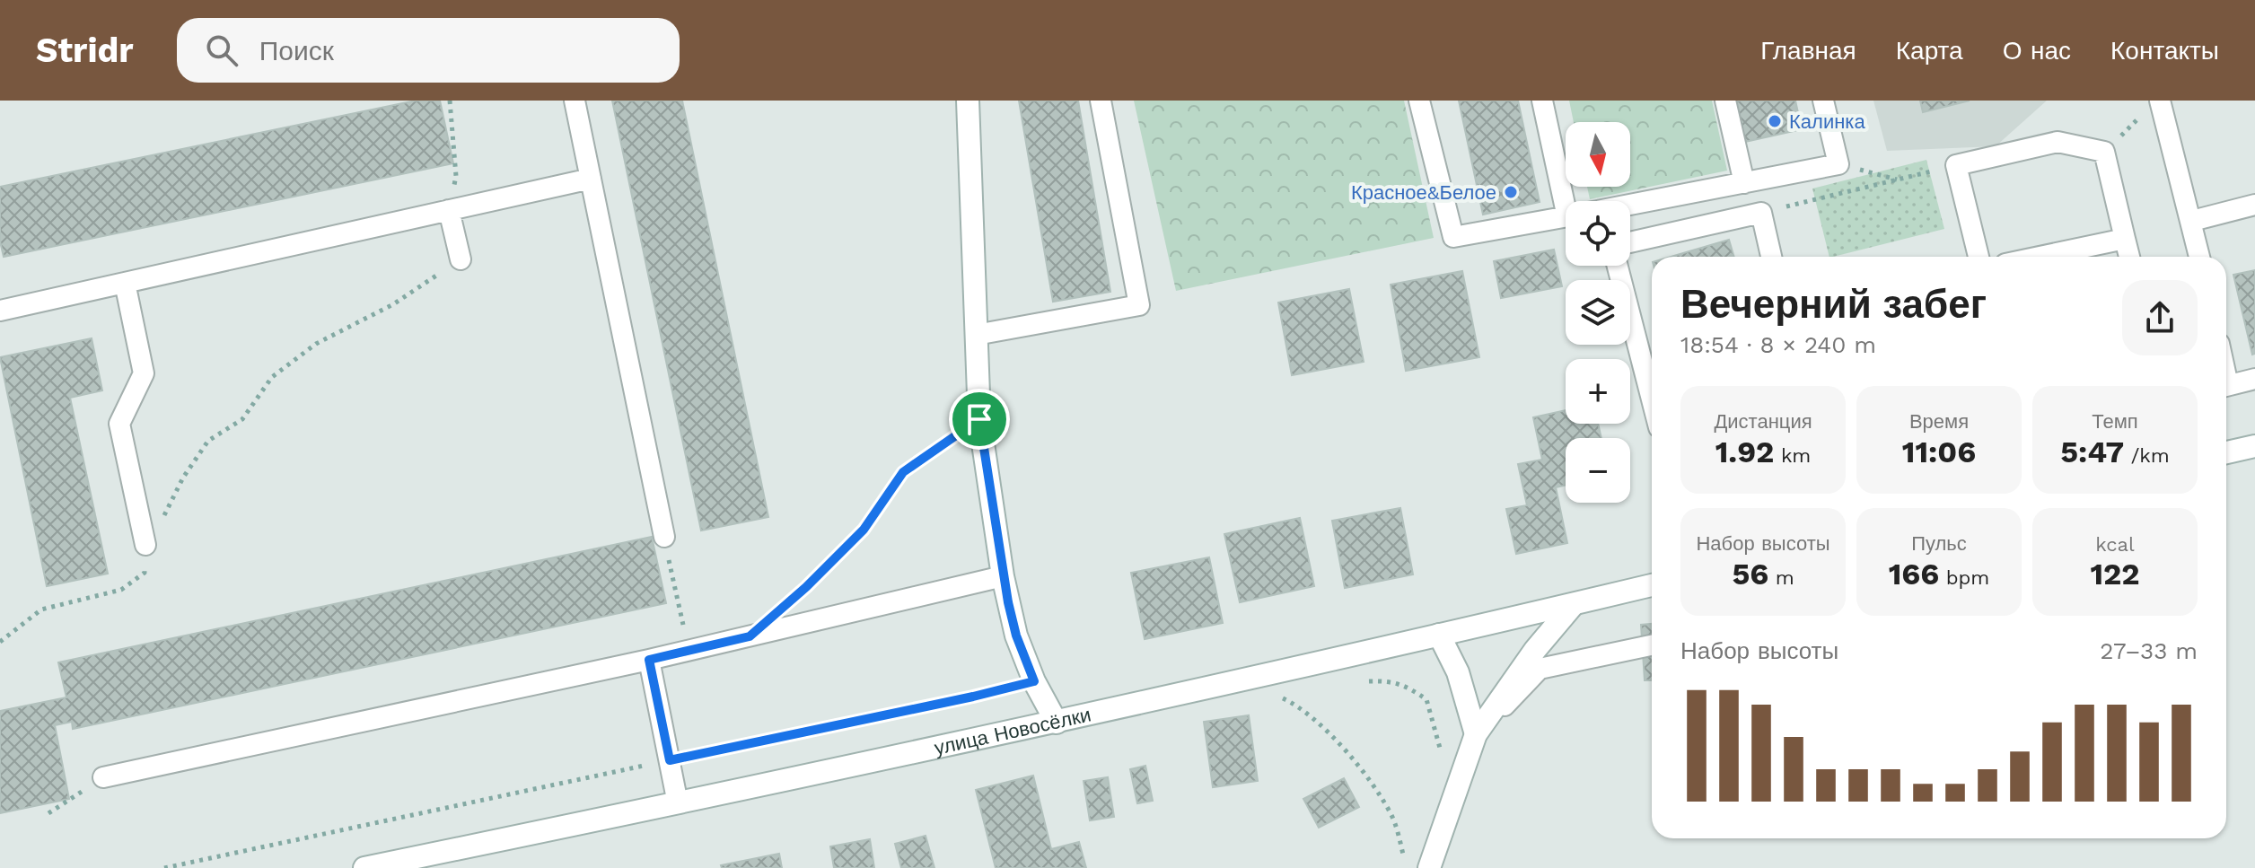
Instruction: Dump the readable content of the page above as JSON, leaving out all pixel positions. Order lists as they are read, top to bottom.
{
  "streets": {
    "main road": ["улица Новосёлки"]
  },
  "places": ["Калинка", "Красное&Белое"],
  "north": "bottom",
  "page": {
    "header": "Stridr",
    "search": "Поиск",
    "nav": [
      "Главная",
      "Карта",
      "О нас",
      "Контакты"
    ],
    "map_buttons": ["+", "−"],
    "heading": ["Вечерний забег", "18:54 · 8 × 240 m"],
    "stats": [
      ["Дистанция", "1.92 km"],
      ["Время", "11:06"],
      ["Темп", "5:47 /km"],
      ["Набор высоты", "56 m"],
      ["Пульс", "166 bpm"],
      ["kcal", "122"]
    ],
    "chart": ["Набор высоты", "27–33 m"]
  }
}
